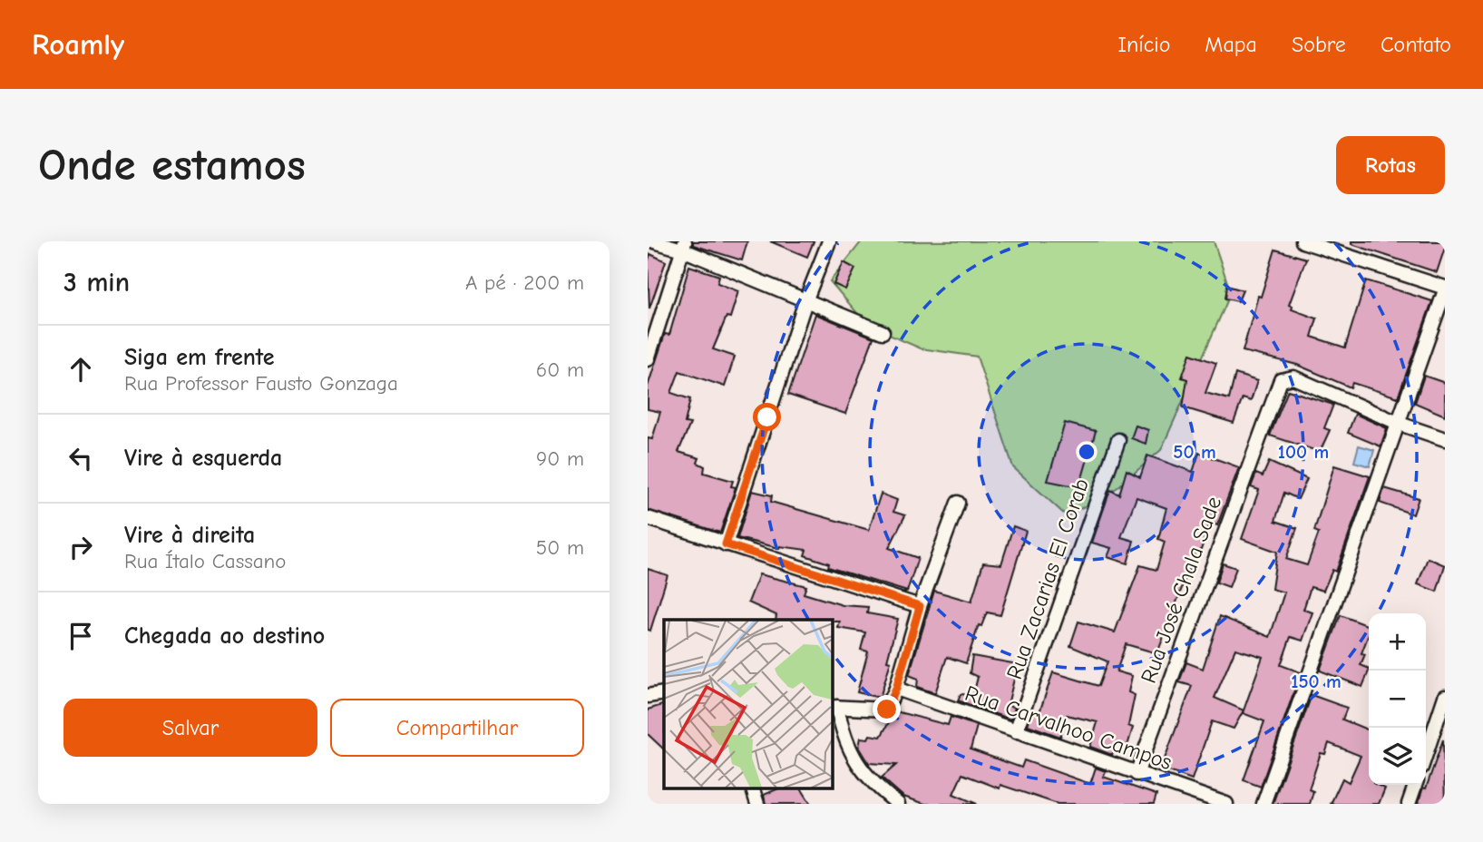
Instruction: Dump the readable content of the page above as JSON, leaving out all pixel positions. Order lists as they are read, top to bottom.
{
  "streets": {
    "street": ["Rua Zacarias El Corab", "Rua José Chala Sade", "Rua Carvalhoo Campos"]
  },
  "crossings": [
    ["Rua Zacarias El Corab", "Rua Carvalhoo Campos"],
    ["Rua José Chala Sade", "Rua Carvalhoo Campos"]
  ],
  "page": {
    "header": "Roamly",
    "nav": [
      "Início",
      "Mapa",
      "Sobre",
      "Contato"
    ],
    "buttons": [
      "Rotas",
      ["Salvar", "Compartilhar"]
    ],
    "title": "Onde estamos",
    "heading": ["3 min", "A pé · 200 m"],
    "list": [
      ["Siga em frente", "Rua Professor Fausto Gonzaga", "60 m"],
      ["Vire à esquerda", "90 m"],
      ["Vire à direita", "Rua Ítalo Cassano", "50 m"],
      "Chegada ao destino"
    ],
    "map_buttons": ["+", "−"]
  },
  "rings": ["50 m", "100 m", "150 m"]
}
